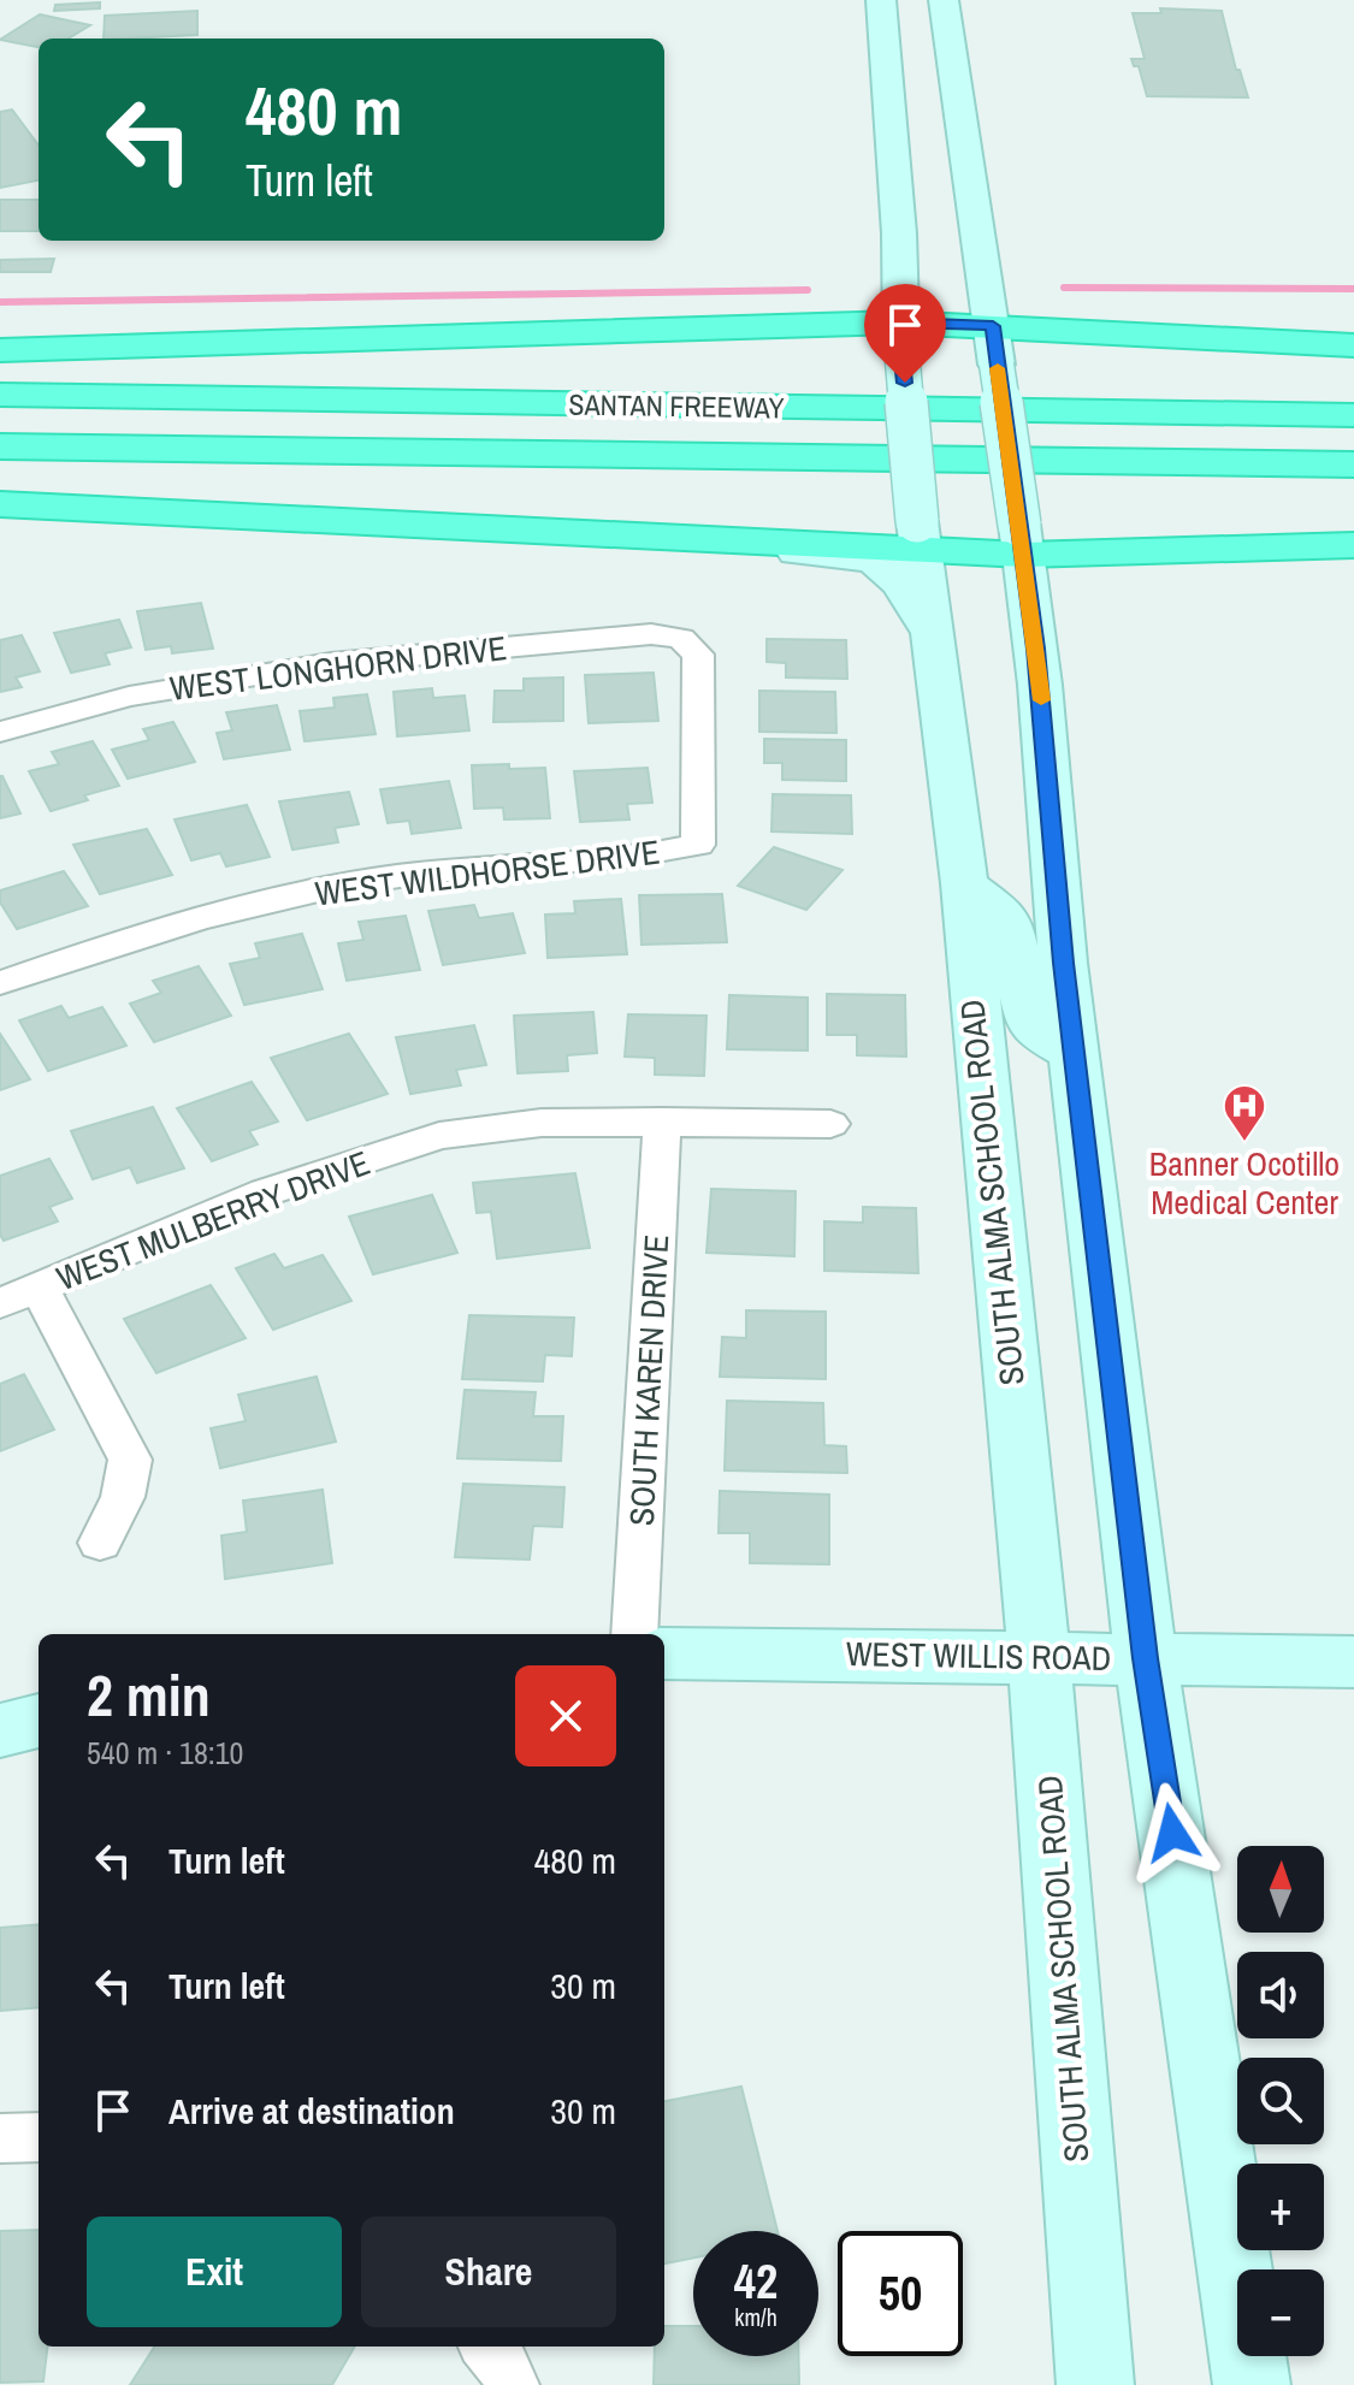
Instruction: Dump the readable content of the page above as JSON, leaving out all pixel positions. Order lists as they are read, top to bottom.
{
  "streets": {
    "highway": ["SANTAN FREEWAY"],
    "main road": ["SOUTH ALMA SCHOOL ROAD", "WEST WILLIS ROAD"],
    "street": [
      "WEST LONGHORN DRIVE",
      "WEST WILDHORSE DRIVE",
      "WEST MULBERRY DRIVE",
      "SOUTH KAREN DRIVE"
    ]
  },
  "crossings": [
    ["WEST LONGHORN DRIVE", "WEST WILDHORSE DRIVE"],
    ["SOUTH ALMA SCHOOL ROAD", "WEST WILLIS ROAD"],
    ["WEST MULBERRY DRIVE", "SOUTH KAREN DRIVE"]
  ],
  "places": {
    "hospital": ["Banner Ocotillo Medical Center"]
  },
  "north": "top",
  "page": {
    "turn": ["480 m", "Turn left"],
    "heading": ["2 min", "540 m · 18:10"],
    "list": [
      {
        "name": "Turn left",
        "value": "480 m"
      },
      {
        "name": "Turn left",
        "value": "30 m"
      },
      {
        "name": "Arrive at destination",
        "value": "30 m"
      }
    ],
    "map_buttons": ["+", "−"],
    "buttons": ["Exit", "Share"],
    "speed": "42 km/h",
    "limit": "50"
  }
}
